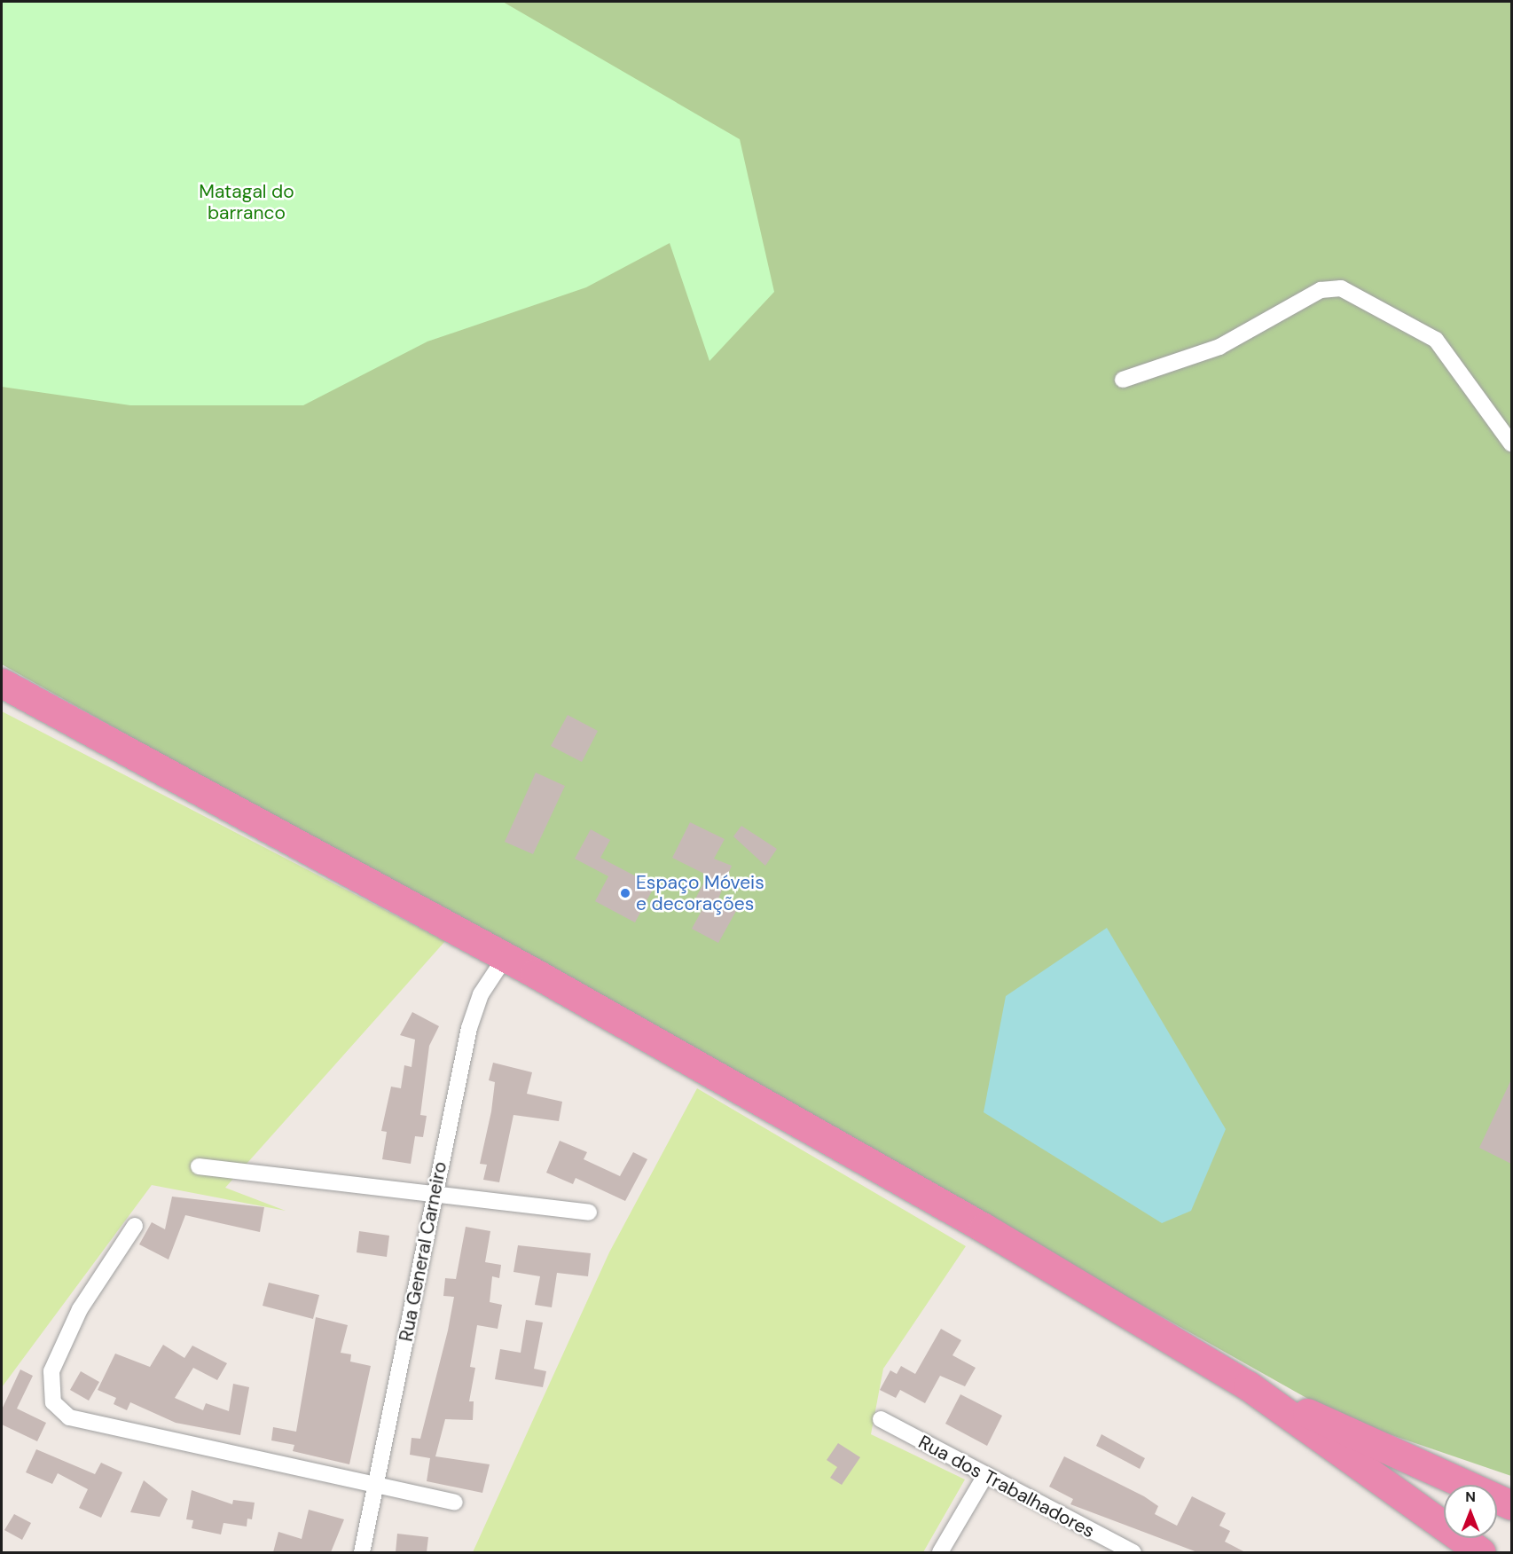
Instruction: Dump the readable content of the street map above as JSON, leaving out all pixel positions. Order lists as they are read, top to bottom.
{
  "streets": {
    "street": ["Rua General Carneiro", "Rua dos Trabalhadores"]
  },
  "parks": ["Matagal do barranco"],
  "places": ["Espaço Móveis e decorações"],
  "north": "top"
}
